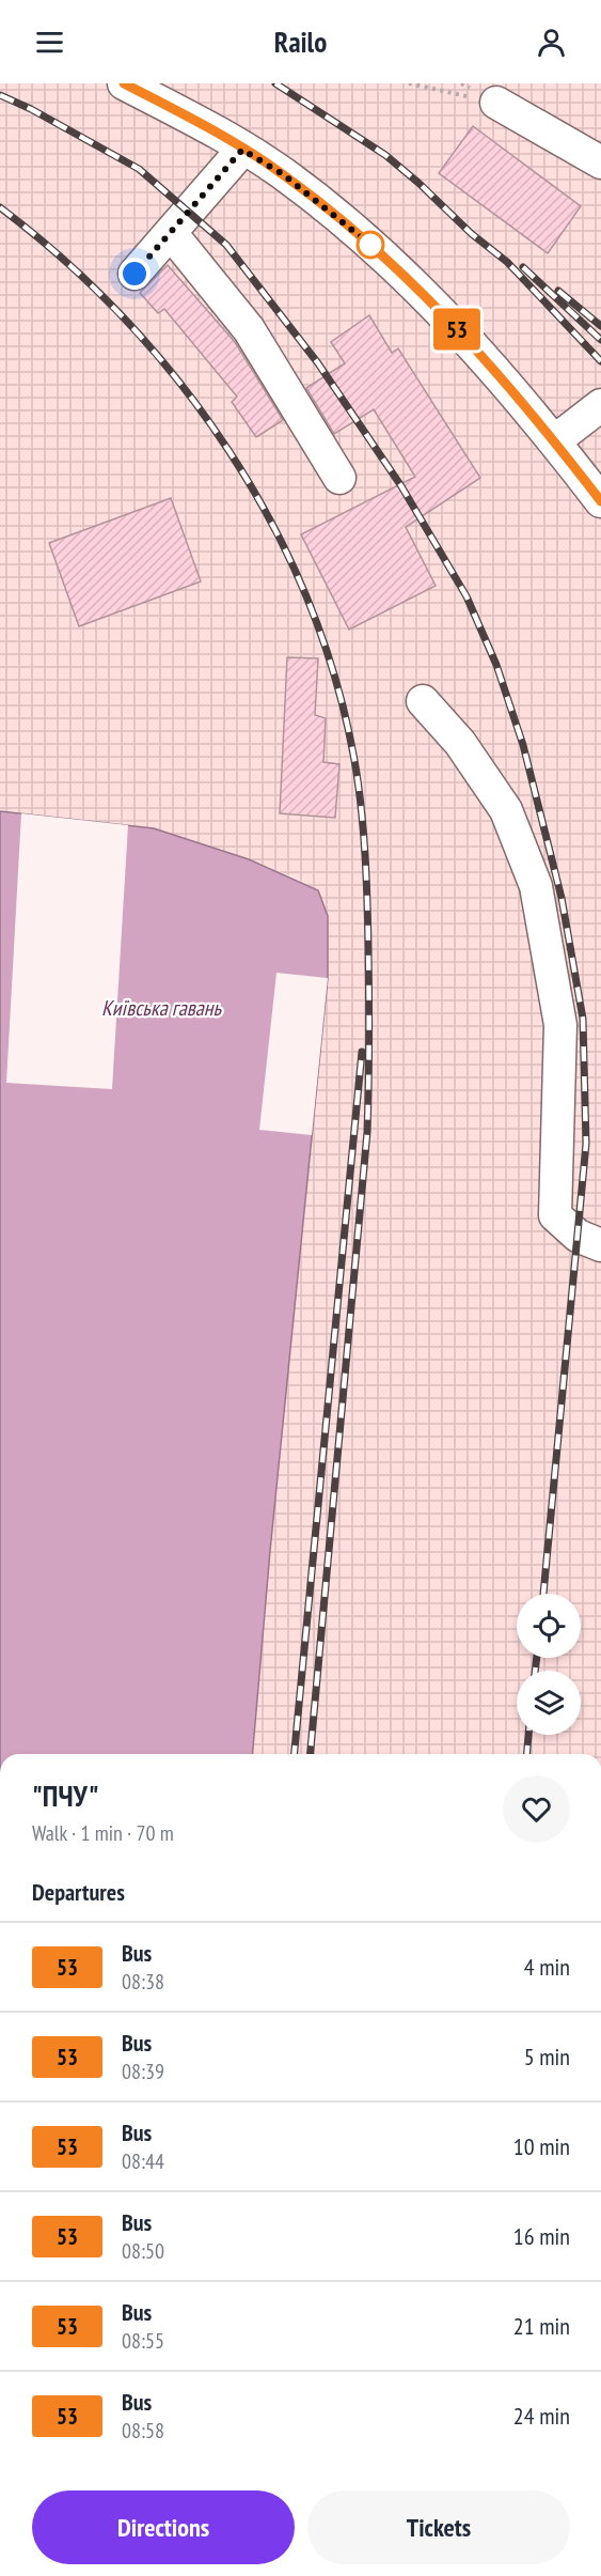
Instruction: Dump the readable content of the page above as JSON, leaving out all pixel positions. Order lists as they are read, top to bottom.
{
  "water": ["Київська гавань"],
  "lines": ["bus line 53"],
  "page": {
    "header": "Railo",
    "on_map": "53",
    "heading": [
      ["\"ПЧУ\"", "Walk · 1 min · 70 m"],
      "Departures"
    ],
    "list": [
      {
        "mark": "53",
        "name": "Bus",
        "note": "08:38",
        "value": "4 min"
      },
      {
        "mark": "53",
        "name": "Bus",
        "note": "08:39",
        "value": "5 min"
      },
      {
        "mark": "53",
        "name": "Bus",
        "note": "08:44",
        "value": "10 min"
      },
      {
        "mark": "53",
        "name": "Bus",
        "note": "08:50",
        "value": "16 min"
      },
      {
        "mark": "53",
        "name": "Bus",
        "note": "08:55",
        "value": "21 min"
      },
      {
        "mark": "53",
        "name": "Bus",
        "note": "08:58",
        "value": "24 min"
      }
    ],
    "buttons": ["Directions", "Tickets"]
  }
}
